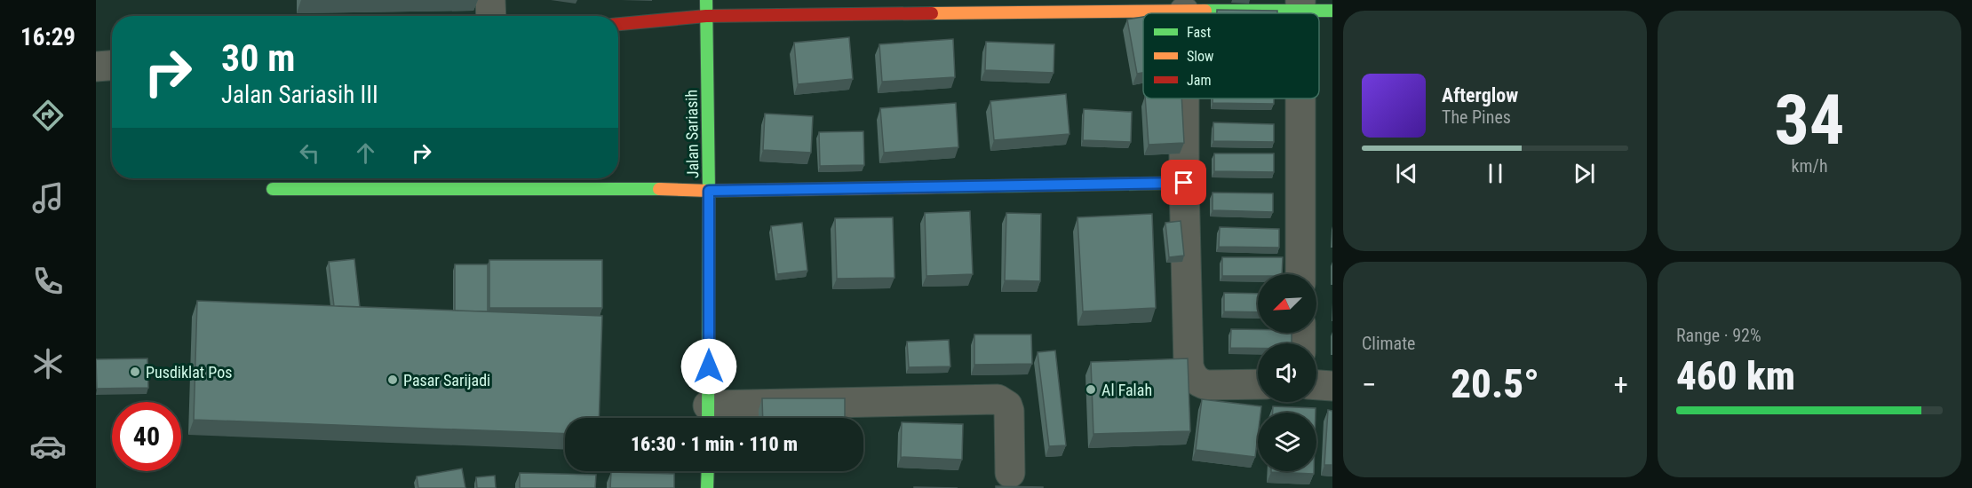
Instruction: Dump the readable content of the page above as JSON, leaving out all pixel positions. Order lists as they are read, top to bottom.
{
  "streets": {
    "street": ["Jalan Sariasih"]
  },
  "places": ["Pusdiklat Pos", "Pasar Sarijadi", "Al Falah"],
  "legend": ["Fast", "Slow", "Jam"],
  "north": "bottom left",
  "page": {
    "tabs": "16:29",
    "tile": [
      ["34", "km/h"],
      "Climate",
      ["Range · 92%", "460 km"]
    ],
    "turn": ["30 m", "Jalan Sariasih III"],
    "song": ["Afterglow", "The Pines"],
    "heat": ["−", "20.5°", "+"],
    "limit": "40",
    "trip": "16:30 · 1 min · 110 m"
  }
}
